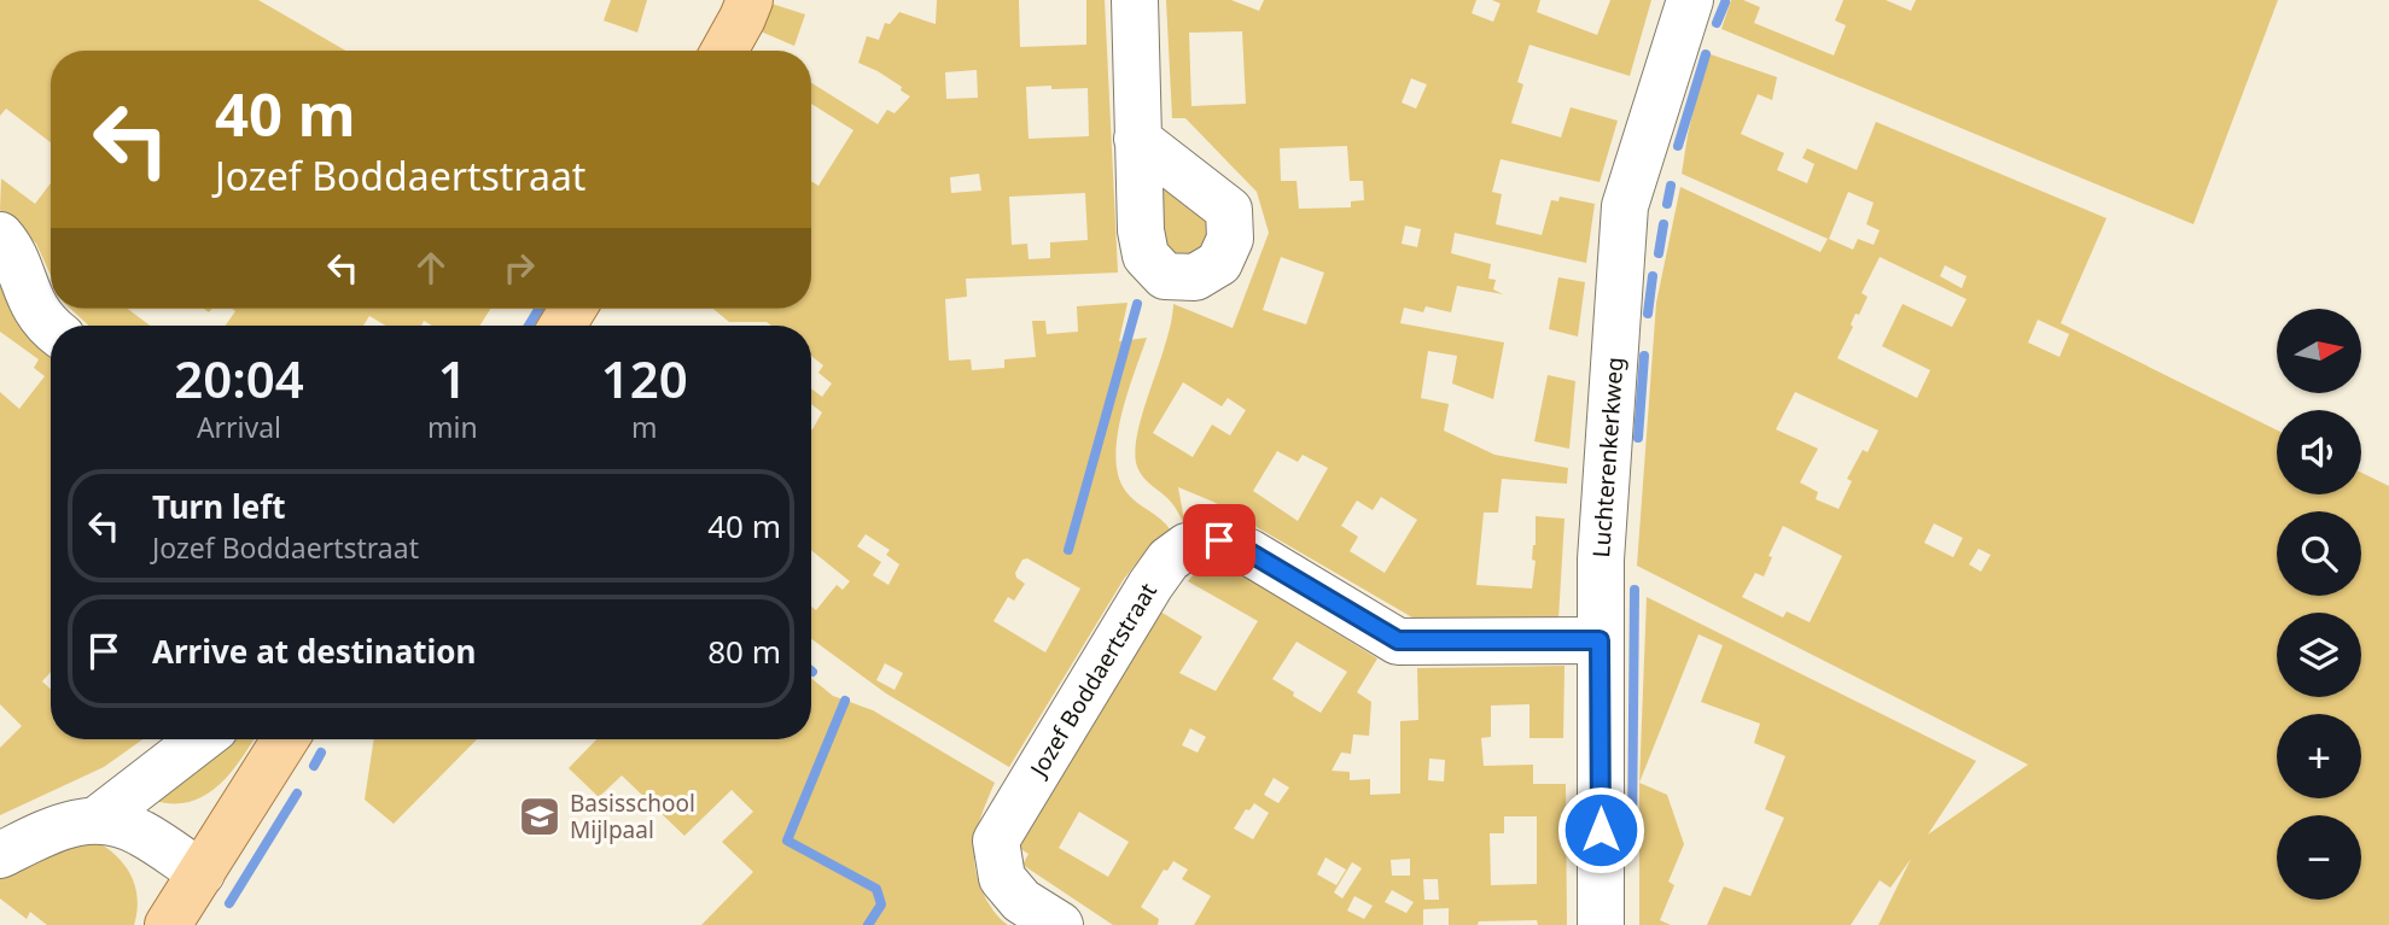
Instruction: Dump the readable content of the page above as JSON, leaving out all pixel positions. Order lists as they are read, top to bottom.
{
  "streets": {
    "street": ["Luchterenkerkweg", "Jozef Boddaertstraat"]
  },
  "crossings": [
    ["Luchterenkerkweg", "Jozef Boddaertstraat"]
  ],
  "places": {
    "school or university": ["Basisschool Mijlpaal"]
  },
  "north": "right",
  "page": {
    "turn": ["40 m", "Jozef Boddaertstraat"],
    "map_buttons": ["+", "−"],
    "eta": [
      "20:04",
      "Arrival",
      "1",
      "min",
      "120",
      "m"
    ],
    "list": [
      {
        "name": "Turn left",
        "note": "Jozef Boddaertstraat",
        "value": "40 m"
      },
      {
        "name": "Arrive at destination",
        "value": "80 m"
      }
    ]
  }
}
